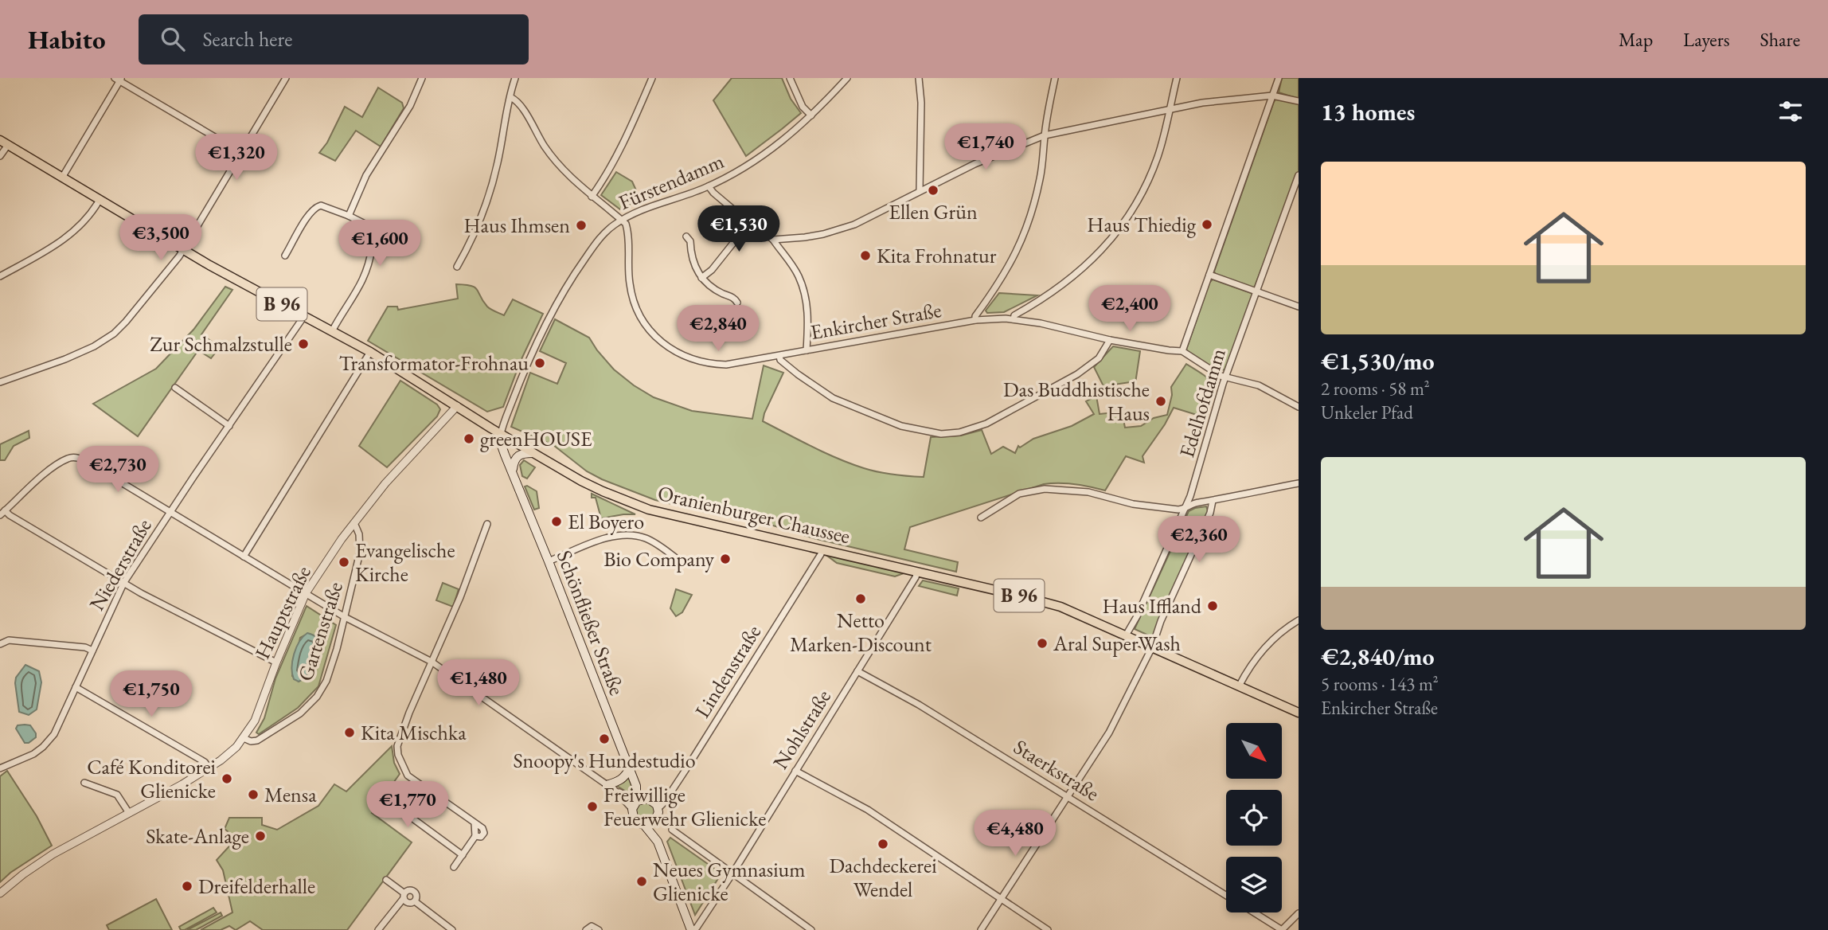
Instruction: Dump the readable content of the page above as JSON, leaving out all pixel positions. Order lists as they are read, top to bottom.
{
  "streets": {
    "main road": ["B 96", "Oranienburger Chaussee", "Schönfließer Straße"],
    "street": [
      "Fürstendamm",
      "Enkircher Straße",
      "Edelhofdamm",
      "Niederstraße",
      "Hauptstraße",
      "Gartenstraße",
      "Lindenstraße",
      "Nohlstraße",
      "Staerkstraße"
    ]
  },
  "crossings": [
    ["Fürstendamm", "Enkircher Straße"],
    ["Fürstendamm", "Oranienburger Chaussee"],
    ["Fürstendamm", "Schönfließer Straße"],
    ["B 96", "Oranienburger Chaussee"],
    ["Enkircher Straße", "Edelhofdamm"],
    ["Edelhofdamm", "Oranienburger Chaussee"],
    ["Oranienburger Chaussee", "Niederstraße"],
    ["Oranienburger Chaussee", "Hauptstraße"],
    ["Oranienburger Chaussee", "Schönfließer Straße"],
    ["Oranienburger Chaussee", "Lindenstraße"],
    ["Oranienburger Chaussee", "Nohlstraße"],
    ["Hauptstraße", "Gartenstraße"],
    ["Schönfließer Straße", "Lindenstraße"],
    ["Nohlstraße", "Staerkstraße"]
  ],
  "places": [
    "Ellen Grün",
    "Haus Thiedig",
    "Haus Ihmsen",
    "Kita Frohnatur",
    "Zur Schmalzstulle",
    "Transformator-Frohnau",
    "Das Buddhistische Haus",
    "greenHOUSE",
    "El Boyero",
    "Bio Company",
    "Evangelische Kirche",
    "Netto Marken-Discount",
    "Haus Iffland",
    "Aral SuperWash",
    "Kita Mischka",
    "Snoopy's Hundestudio",
    "Café Konditorei Glienicke",
    "Mensa",
    "Freiwillige Feuerwehr Glienicke",
    "Skate-Anlage",
    "Dachdeckerei Wendel",
    "Neues Gymnasium Glienicke",
    "Dreifelderhalle"
  ],
  "north": "bottom right",
  "page": {
    "header": "Habito",
    "search": "Search here",
    "nav": ["Map", "Layers", "Share"],
    "heading": "13 homes",
    "price": [
      "€1,740",
      "€1,320",
      "€1,530",
      "€3,500",
      "€1,600",
      "€2,400",
      "€2,840",
      "€2,730",
      "€2,360",
      "€1,480",
      "€1,750",
      "€1,770",
      "€4,480"
    ],
    "list": [
      {
        "name": "€1,530/mo",
        "note": "2 rooms · 58 m² · Unkeler Pfad"
      },
      {
        "name": "€2,840/mo",
        "note": "5 rooms · 143 m² · Enkircher Straße"
      }
    ]
  }
}
